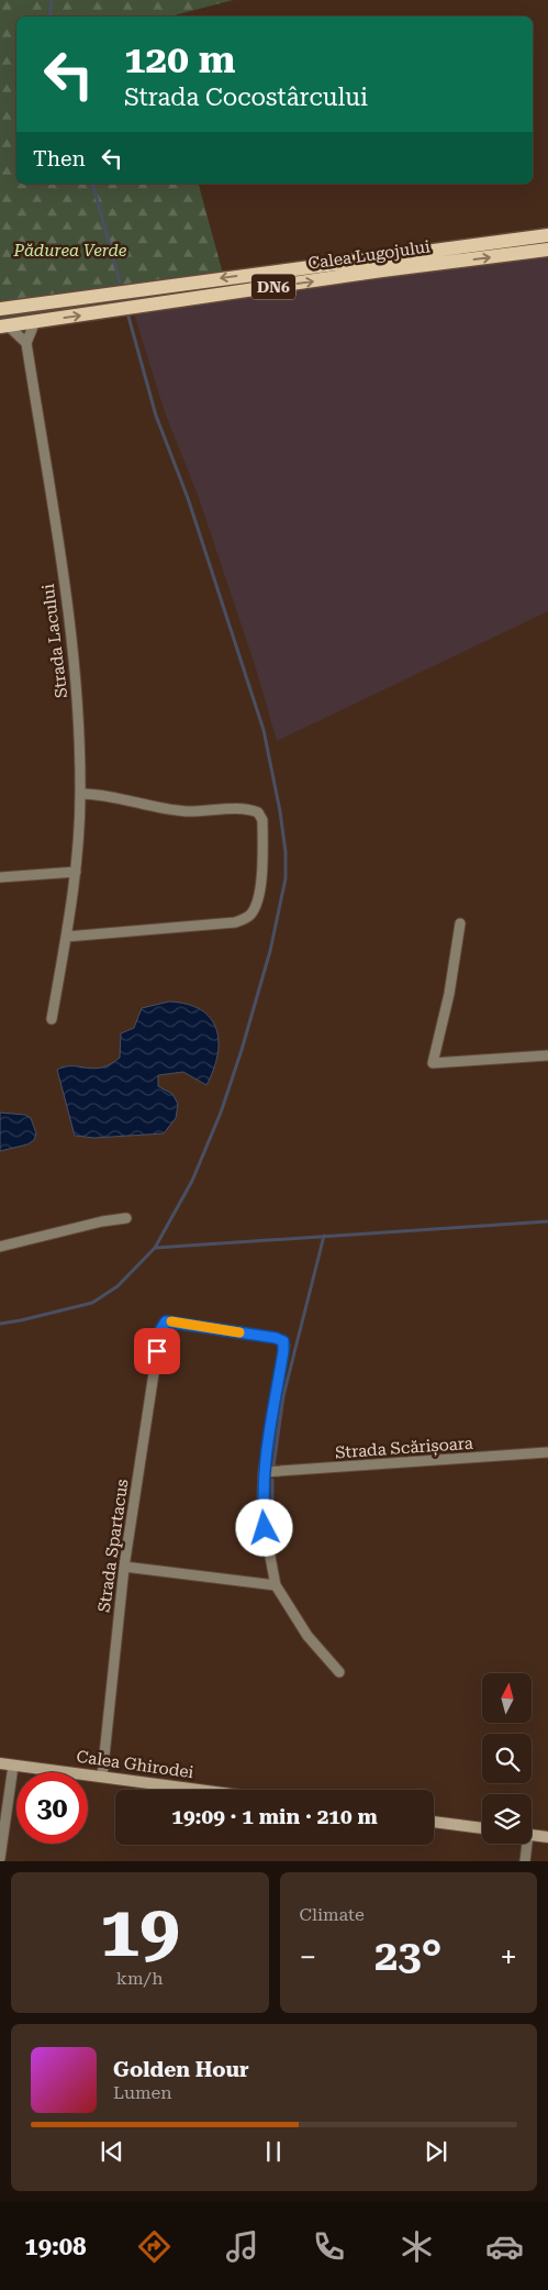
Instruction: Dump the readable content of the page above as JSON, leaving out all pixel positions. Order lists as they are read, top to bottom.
{
  "streets": {
    "main road": ["Calea Lugojului", "DN6"],
    "street": [
      "Strada Lacului",
      "Strada Scărișoara",
      "Strada Spartacus",
      "Calea Ghirodei"
    ]
  },
  "crossings": [
    ["Strada Scărișoara", "Strada Spartacus"],
    ["Strada Spartacus", "Calea Ghirodei"]
  ],
  "parks": ["Pădurea Verde"],
  "north": "top",
  "page": {
    "turn": ["120 m", "Strada Cocostârcului"],
    "then": "Then",
    "limit": "30",
    "trip": "19:09 · 1 min · 210 m",
    "tile": [
      ["19", "km/h"],
      "Climate"
    ],
    "heat": ["−", "23°", "+"],
    "song": ["Golden Hour", "Lumen"],
    "tabs": "19:08"
  }
}
